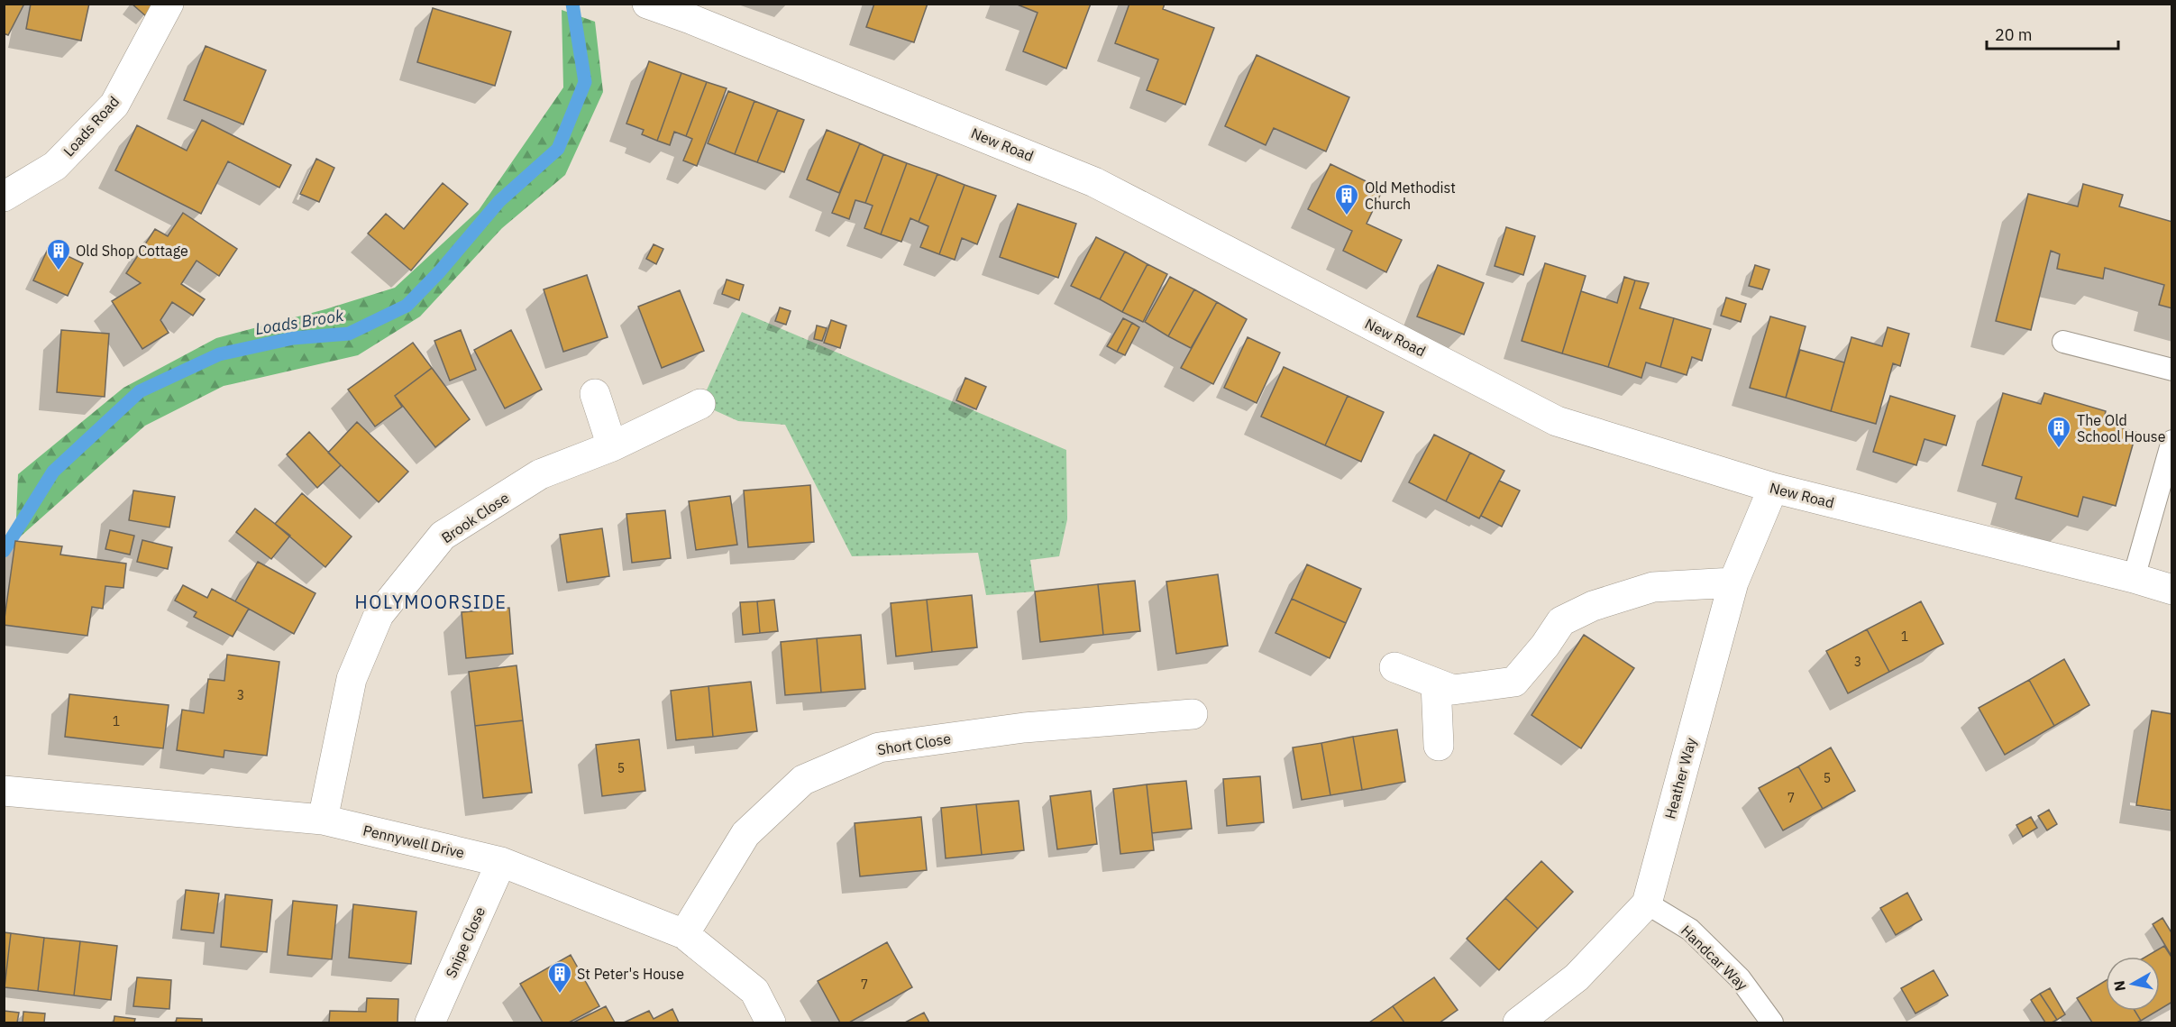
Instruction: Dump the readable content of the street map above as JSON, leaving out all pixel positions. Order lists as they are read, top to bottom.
{
  "streets": {
    "street": [
      "Loads Road",
      "New Road",
      "Brook Close",
      "Short Close",
      "Heather Way",
      "Pennywell Drive",
      "Snipe Close"
    ],
    "lane": ["Handcar Way"]
  },
  "crossings": [
    ["New Road", "Heather Way"],
    ["Brook Close", "Pennywell Drive"],
    ["Short Close", "Pennywell Drive"],
    ["Heather Way", "Handcar Way"],
    ["Pennywell Drive", "Snipe Close"]
  ],
  "districts": ["HOLYMOORSIDE"],
  "water": ["Loads Brook"],
  "places": {
    "building": [
      "Old Methodist Church",
      "Old Shop Cottage",
      "The Old School House",
      "St Peter's House"
    ]
  },
  "house_numbers": [
    "1",
    "3",
    "3",
    "1",
    "5",
    "5",
    "7",
    "7"
  ],
  "scale_bar": "20 m",
  "north": "left"
}
